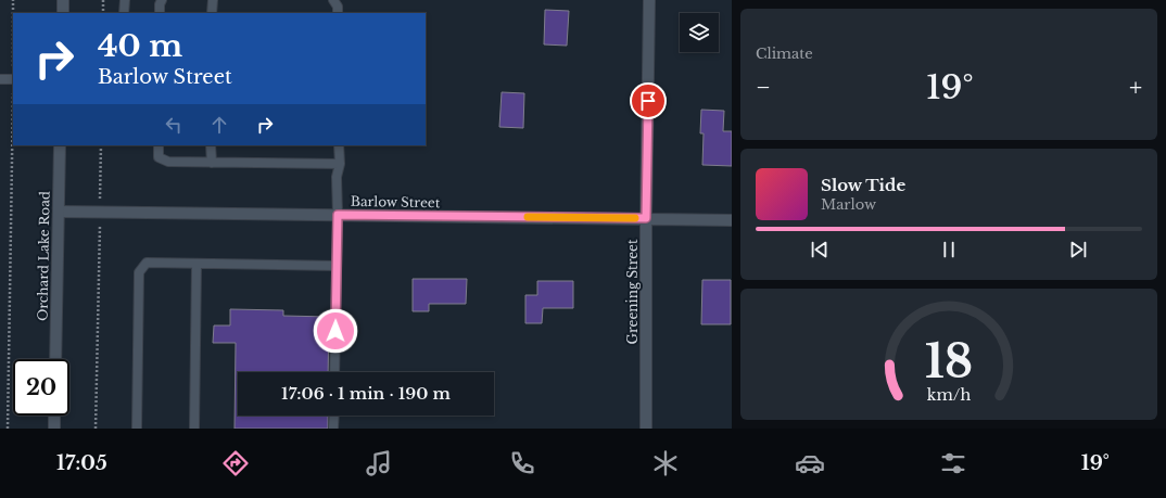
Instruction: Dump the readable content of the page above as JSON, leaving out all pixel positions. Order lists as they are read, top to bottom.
{
  "streets": {
    "street": ["Barlow Street", "Orchard Lake Road", "Greening Street"]
  },
  "crossings": [
    ["Barlow Street", "Orchard Lake Road"],
    ["Barlow Street", "Greening Street"]
  ],
  "page": {
    "tile": "Climate",
    "turn": ["40 m", "Barlow Street"],
    "heat": ["−", "19°", "+"],
    "song": ["Slow Tide", "Marlow"],
    "limit": "20",
    "trip": "17:06 · 1 min · 190 m",
    "tabs": ["17:05", "19°"],
    "gauge": ["18", "km/h"]
  }
}
